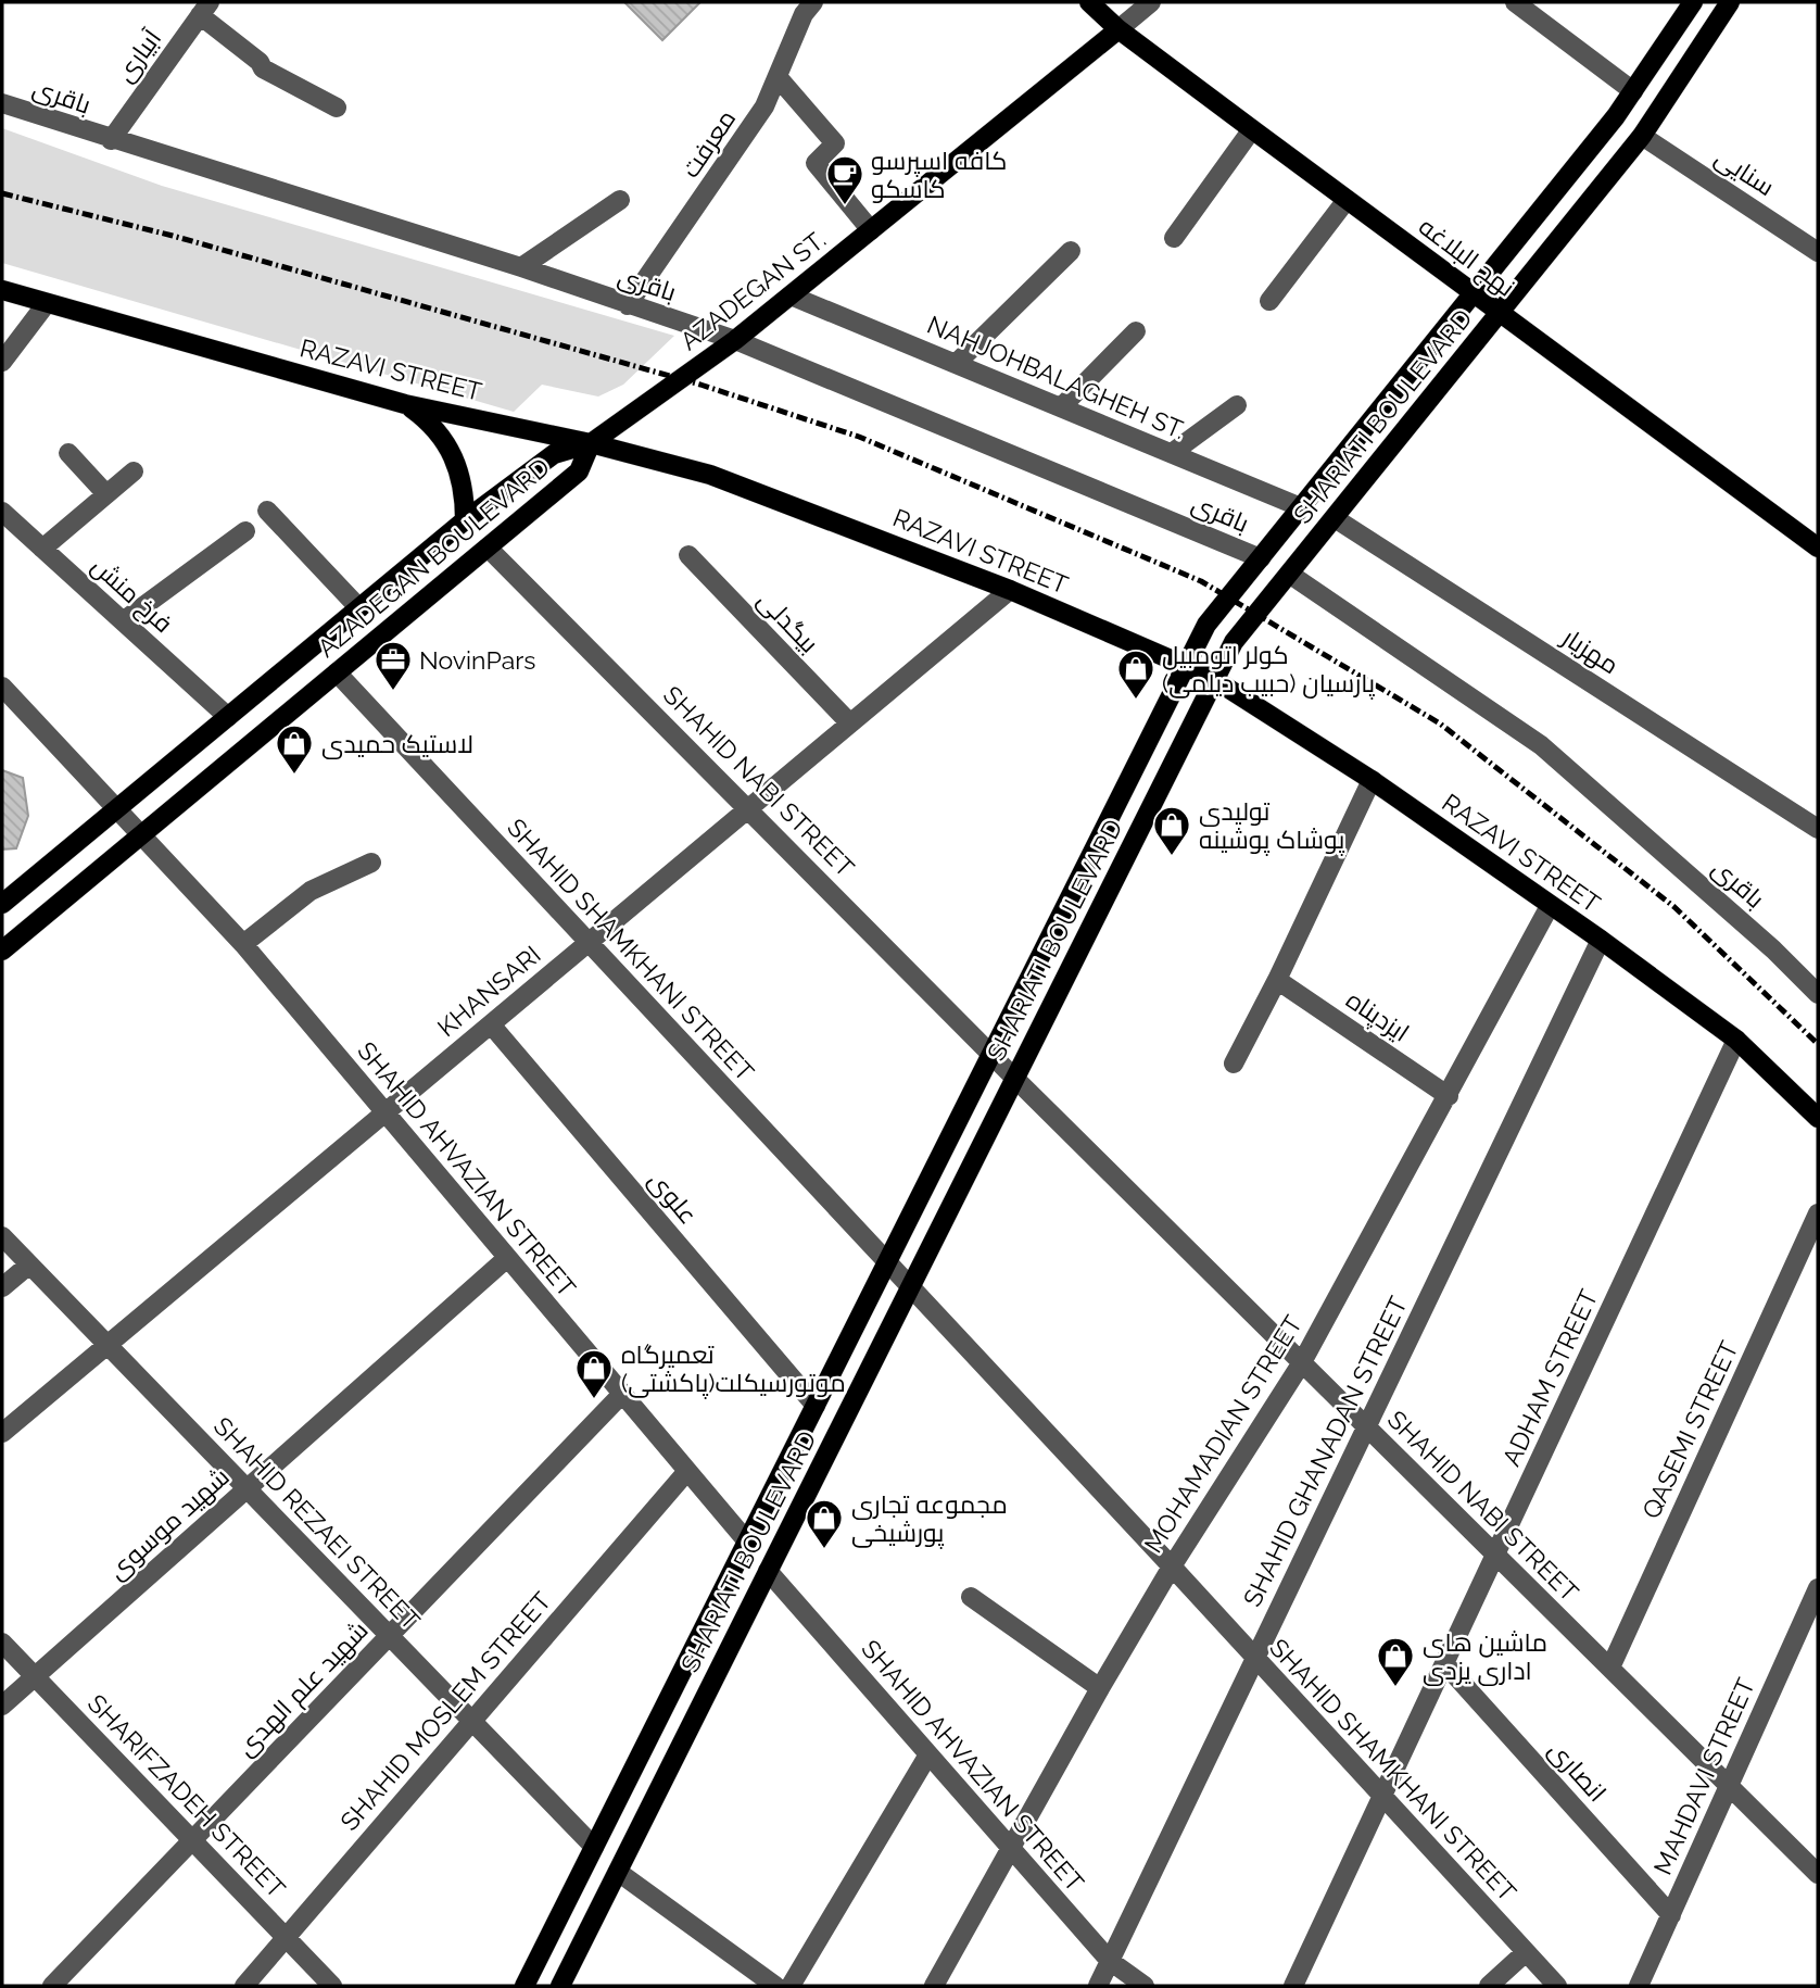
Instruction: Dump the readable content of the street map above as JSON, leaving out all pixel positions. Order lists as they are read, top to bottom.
{
  "streets": {
    "main road": [
      "نهج البلاغه",
      "AZADEGAN ST.",
      "RAZAVI STREET",
      "SHARIATI BOULEVARD",
      "AZADEGAN BOULEVARD"
    ],
    "street": [
      "آبیاری",
      "باقری",
      "معرفت",
      "سنایی",
      "NAHJOHBALAGHEH ST.",
      "فرخ منش",
      "بیگدلی",
      "مهزیار",
      "SHAHID NABI STREET",
      "SHAHID SHAMKHANI STREET",
      "KHANSARI",
      "ایزدپناه",
      "SHAHID AHVAZIAN STREET",
      "علوی",
      "ADHAM STREET",
      "QASEMI STREET",
      "MOHAMADIAN STREET",
      "SHAHID GHANADAN STREET",
      "شهید موسوی",
      "SHAHID REZAEI STREET",
      "شهید علم الهدی",
      "SHAHID MOSLEM STREET",
      "انصاری",
      "MAHDAVI STREET",
      "SHARIFZADEH STREET"
    ]
  },
  "crossings": [
    ["آبیاری", "باقری"],
    ["باقری", "معرفت"],
    ["باقری", "AZADEGAN ST."],
    ["باقری", "SHARIATI BOULEVARD"],
    ["سنایی", "SHARIATI BOULEVARD"],
    ["نهج البلاغه", "AZADEGAN ST."],
    ["نهج البلاغه", "SHARIATI BOULEVARD"],
    ["AZADEGAN ST.", "RAZAVI STREET"],
    ["AZADEGAN ST.", "NAHJOHBALAGHEH ST."],
    ["AZADEGAN ST.", "AZADEGAN BOULEVARD"],
    ["RAZAVI STREET", "SHARIATI BOULEVARD"],
    ["RAZAVI STREET", "AZADEGAN BOULEVARD"],
    ["RAZAVI STREET", "KHANSARI"],
    ["RAZAVI STREET", "ADHAM STREET"],
    ["RAZAVI STREET", "MOHAMADIAN STREET"],
    ["RAZAVI STREET", "SHAHID GHANADAN STREET"],
    ["NAHJOHBALAGHEH ST.", "SHARIATI BOULEVARD"],
    ["SHARIATI BOULEVARD", "مهزیار"],
    ["SHARIATI BOULEVARD", "SHAHID NABI STREET"],
    ["SHARIATI BOULEVARD", "SHAHID SHAMKHANI STREET"],
    ["SHARIATI BOULEVARD", "SHAHID AHVAZIAN STREET"],
    ["SHARIATI BOULEVARD", "علوی"],
    ["SHARIATI BOULEVARD", "SHAHID REZAEI STREET"],
    ["AZADEGAN BOULEVARD", "فرخ منش"],
    ["AZADEGAN BOULEVARD", "SHAHID NABI STREET"],
    ["AZADEGAN BOULEVARD", "SHAHID SHAMKHANI STREET"],
    ["AZADEGAN BOULEVARD", "SHAHID AHVAZIAN STREET"],
    ["بیگدلی", "KHANSARI"],
    ["SHAHID NABI STREET", "KHANSARI"],
    ["SHAHID NABI STREET", "ADHAM STREET"],
    ["SHAHID NABI STREET", "QASEMI STREET"],
    ["SHAHID NABI STREET", "MOHAMADIAN STREET"],
    ["SHAHID NABI STREET", "SHAHID GHANADAN STREET"],
    ["SHAHID NABI STREET", "MAHDAVI STREET"],
    ["SHAHID SHAMKHANI STREET", "KHANSARI"],
    ["SHAHID SHAMKHANI STREET", "ADHAM STREET"],
    ["SHAHID SHAMKHANI STREET", "MOHAMADIAN STREET"],
    ["SHAHID SHAMKHANI STREET", "SHAHID GHANADAN STREET"],
    ["KHANSARI", "SHAHID AHVAZIAN STREET"],
    ["KHANSARI", "علوی"],
    ["KHANSARI", "SHAHID REZAEI STREET"],
    ["ایزدپناه", "MOHAMADIAN STREET"],
    ["SHAHID AHVAZIAN STREET", "MOHAMADIAN STREET"],
    ["SHAHID AHVAZIAN STREET", "SHAHID GHANADAN STREET"],
    ["SHAHID AHVAZIAN STREET", "شهید موسوی"],
    ["SHAHID AHVAZIAN STREET", "شهید علم الهدی"],
    ["SHAHID AHVAZIAN STREET", "SHAHID MOSLEM STREET"],
    ["ADHAM STREET", "انصاری"],
    ["شهید موسوی", "SHAHID REZAEI STREET"],
    ["شهید موسوی", "SHARIFZADEH STREET"],
    ["SHAHID REZAEI STREET", "شهید علم الهدی"],
    ["SHAHID REZAEI STREET", "SHAHID MOSLEM STREET"],
    ["شهید علم الهدی", "SHARIFZADEH STREET"],
    ["SHAHID MOSLEM STREET", "SHARIFZADEH STREET"],
    ["انصاری", "MAHDAVI STREET"]
  ],
  "places": {
    "cafe": ["کافه اسپرسو کاسکو"],
    "office": ["NovinPars"],
    "shop": [
      "کولر اتومبیل پارسیان (حبیب دیلمی)",
      "لاستیک حمیدی",
      "تولیدی پوشاک پوشینه",
      "تعمیرگاه موتورسیکلت(پاکشتی)",
      "مجموعه تجاری پورشیخی",
      "ماشین های اداری یزدی"
    ]
  }
}
